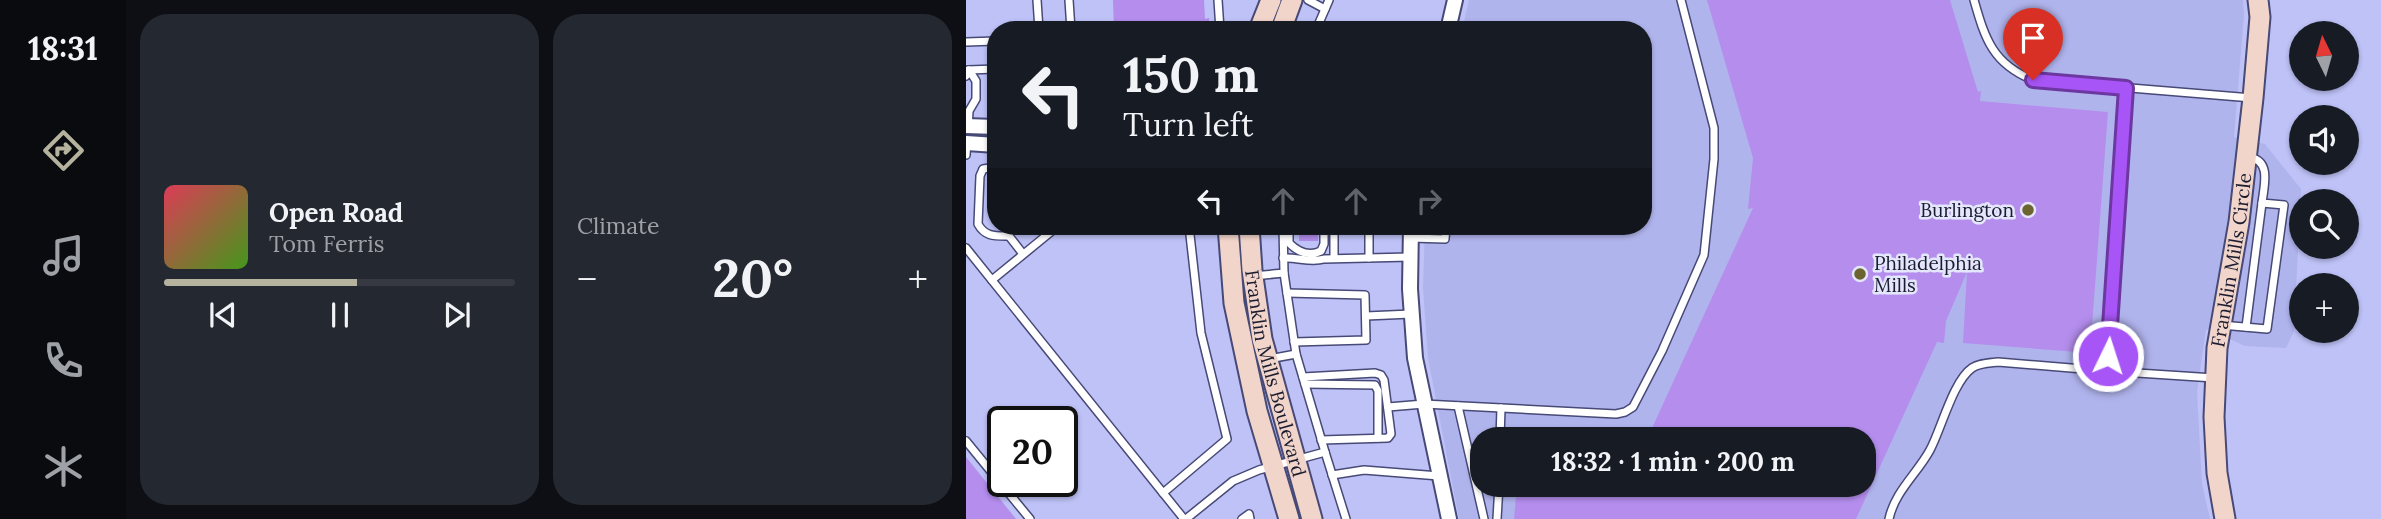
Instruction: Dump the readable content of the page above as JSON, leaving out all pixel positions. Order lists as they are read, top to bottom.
{
  "streets": {
    "street": ["Franklin Mills Circle", "Franklin Mills Boulevard"]
  },
  "places": ["Burlington", "Philadelphia Mills"],
  "north": "top",
  "page": {
    "tabs": "18:31",
    "tile": "Climate",
    "map_buttons": "+",
    "turn": ["150 m", "Turn left"],
    "song": ["Open Road", "Tom Ferris"],
    "heat": ["−", "20°", "+"],
    "limit": "20",
    "trip": "18:32 · 1 min · 200 m"
  }
}
